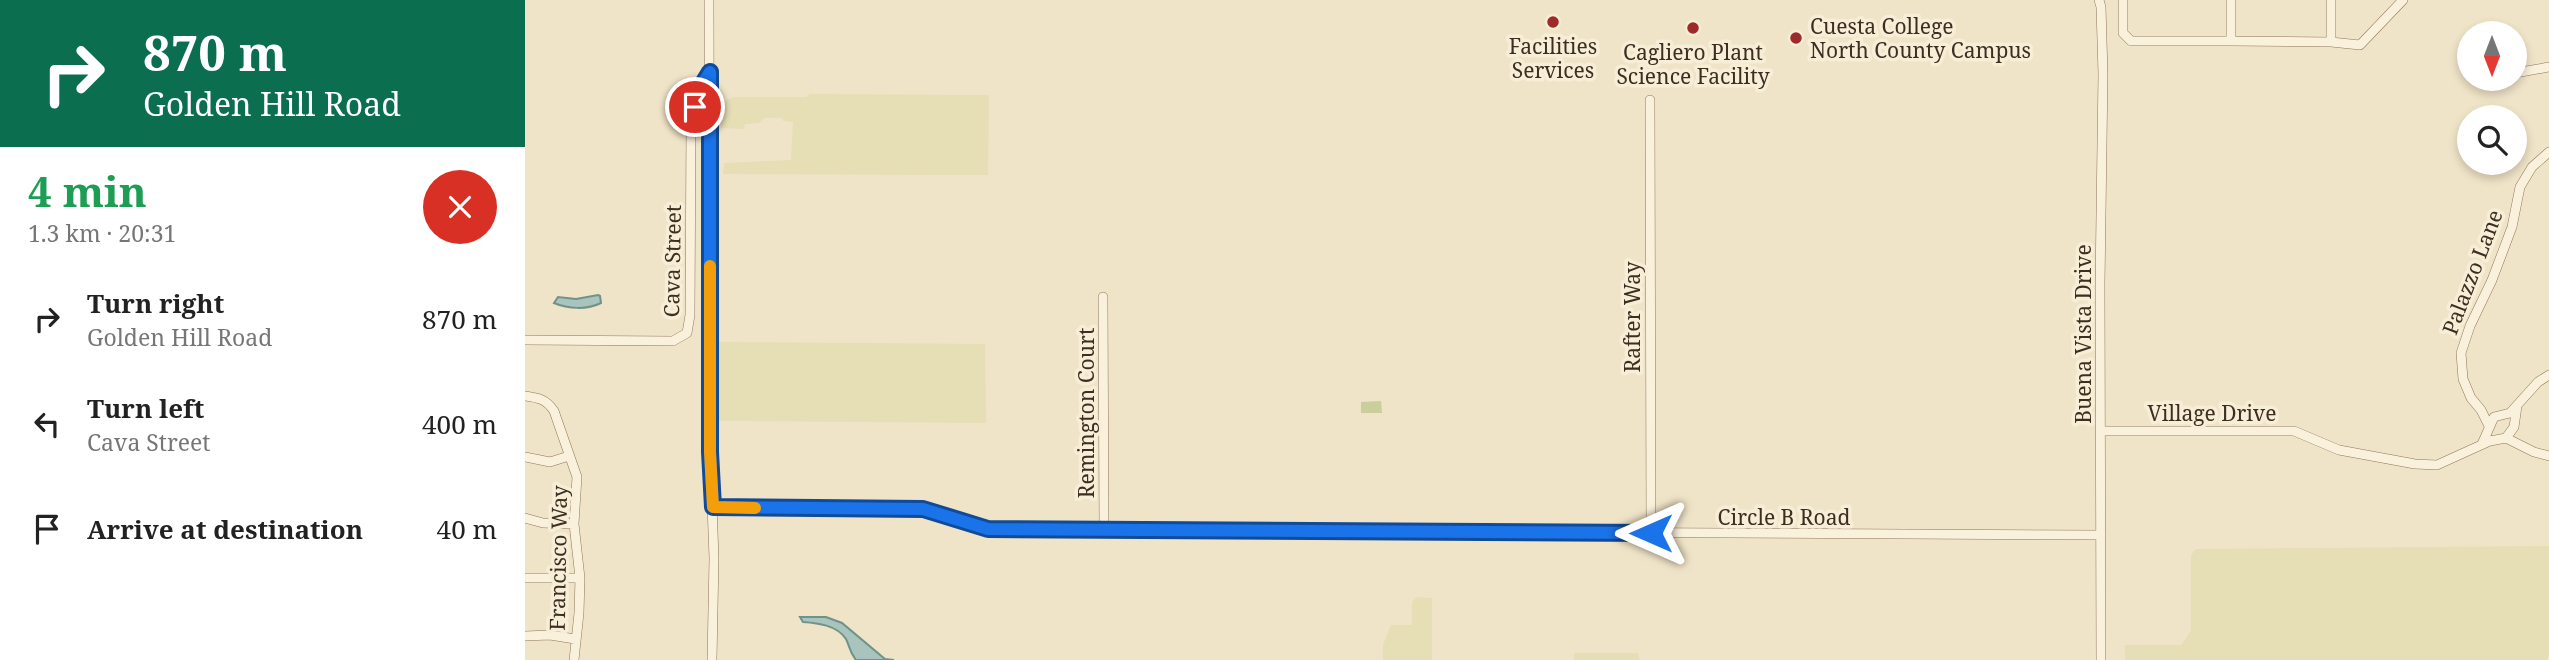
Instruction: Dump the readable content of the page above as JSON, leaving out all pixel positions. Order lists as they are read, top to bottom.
{
  "streets": {
    "street": [
      "Cava Street",
      "Palazzo Lane",
      "Rafter Way",
      "Buena Vista Drive",
      "Remington Court",
      "Village Drive",
      "Circle B Road",
      "Francisco Way"
    ]
  },
  "crossings": [
    ["Palazzo Lane", "Village Drive"],
    ["Rafter Way", "Circle B Road"],
    ["Buena Vista Drive", "Village Drive"],
    ["Buena Vista Drive", "Circle B Road"],
    ["Remington Court", "Circle B Road"]
  ],
  "places": ["Facilities Services", "Cagliero Plant Science Facility", "Cuesta College North County Campus"],
  "north": "bottom",
  "page": {
    "turn": ["870 m", "Golden Hill Road"],
    "heading": ["4 min", "1.3 km · 20:31"],
    "list": [
      {
        "name": "Turn right",
        "note": "Golden Hill Road",
        "value": "870 m"
      },
      {
        "name": "Turn left",
        "note": "Cava Street",
        "value": "400 m"
      },
      {
        "name": "Arrive at destination",
        "value": "40 m"
      }
    ]
  }
}
